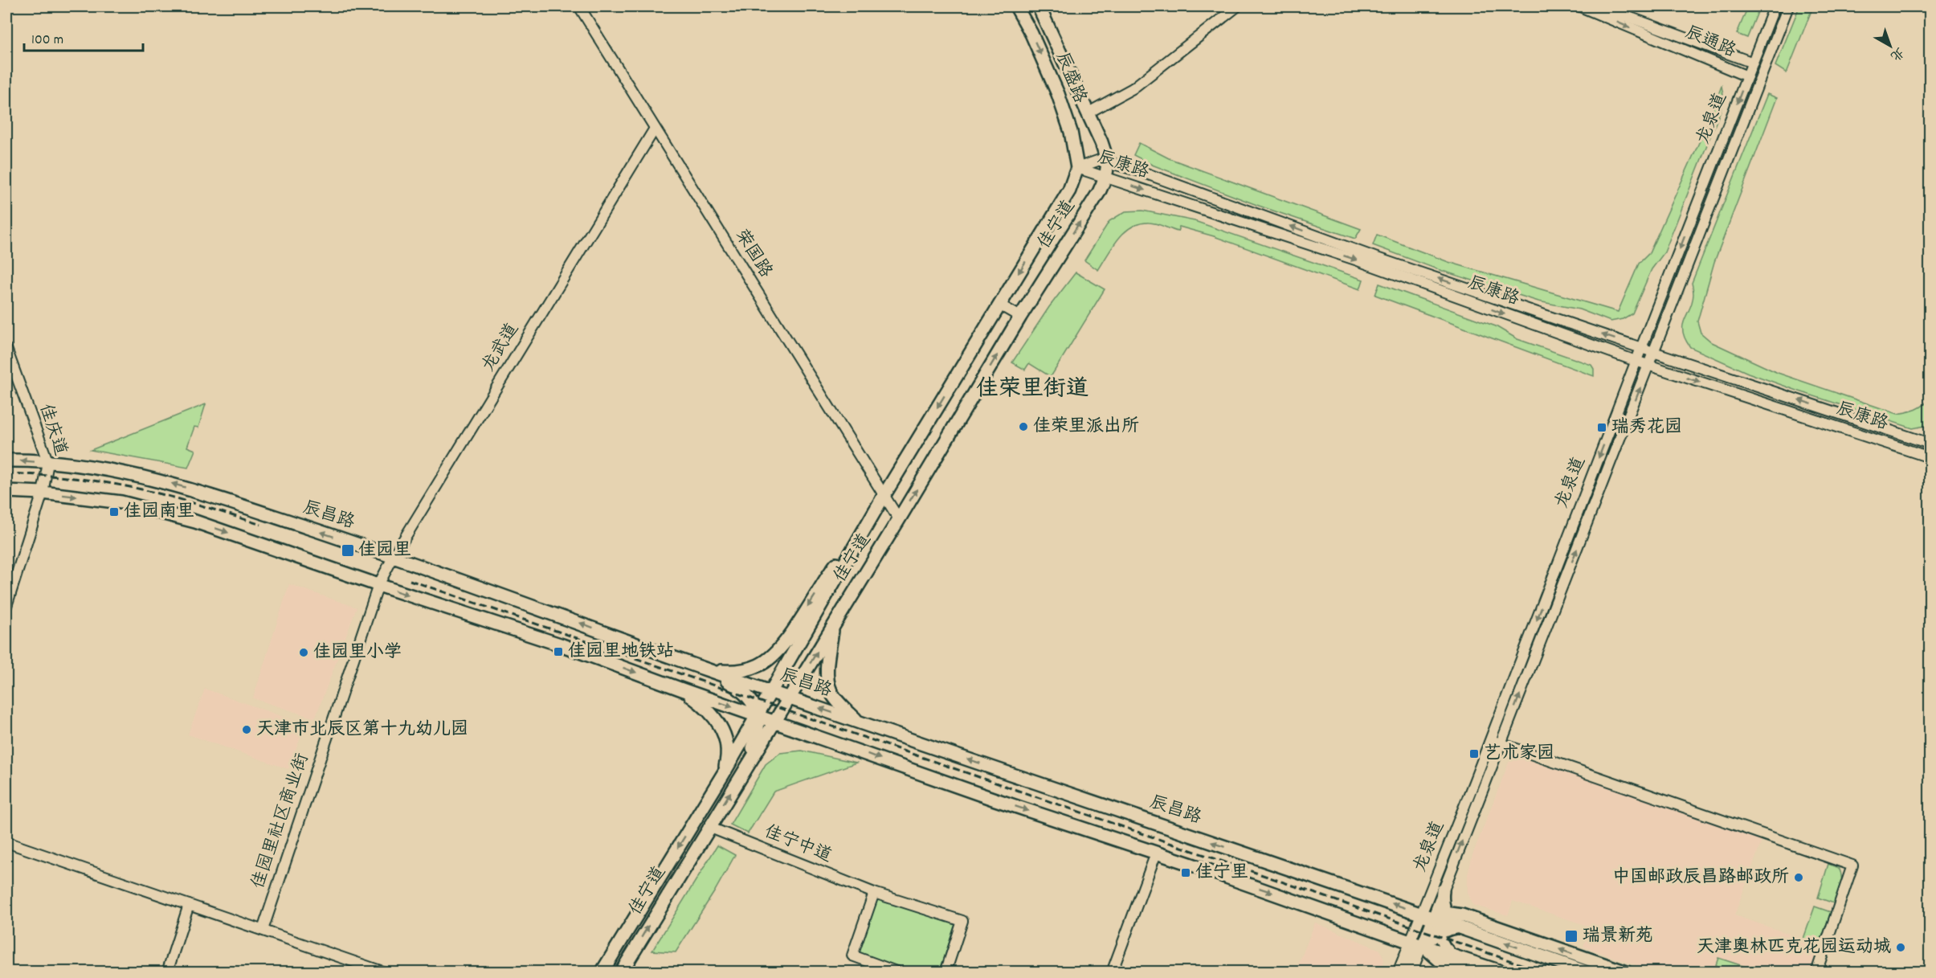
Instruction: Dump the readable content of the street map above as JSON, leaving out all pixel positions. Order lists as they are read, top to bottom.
{
  "streets": {
    "main road": ["辰盛路", "佳宁道", "辰昌路"],
    "street": [
      "辰通路",
      "龙泉道",
      "辰康路",
      "荣国路",
      "龙武道",
      "佳庆道",
      "佳园里社区商业街",
      "佳宁中道"
    ]
  },
  "crossings": [
    ["辰通路", "龙泉道"],
    ["辰盛路", "辰康路"],
    ["辰盛路", "佳宁道"],
    ["龙泉道", "辰康路"],
    ["辰康路", "佳宁道"],
    ["佳宁道", "荣国路"],
    ["佳宁道", "辰昌路"],
    ["佳宁道", "佳宁中道"],
    ["荣国路", "龙武道"],
    ["龙武道", "辰昌路"],
    ["龙武道", "佳园里社区商业街"],
    ["佳庆道", "辰昌路"]
  ],
  "districts": ["佳荣里街道"],
  "places": {
    "other": [
      "佳荣里派出所",
      "佳园里小学",
      "天津市北辰区第十九幼儿园",
      "中国邮政辰昌路邮政所",
      "天津奥林匹克花园运动城"
    ],
    "transit": [
      "瑞秀花园",
      "佳园南里",
      "佳园里",
      "佳园里地铁站",
      "艺术家园",
      "佳宁里",
      "瑞景新苑"
    ]
  },
  "scale_bar": "100 m",
  "north": "bottom right"
}
